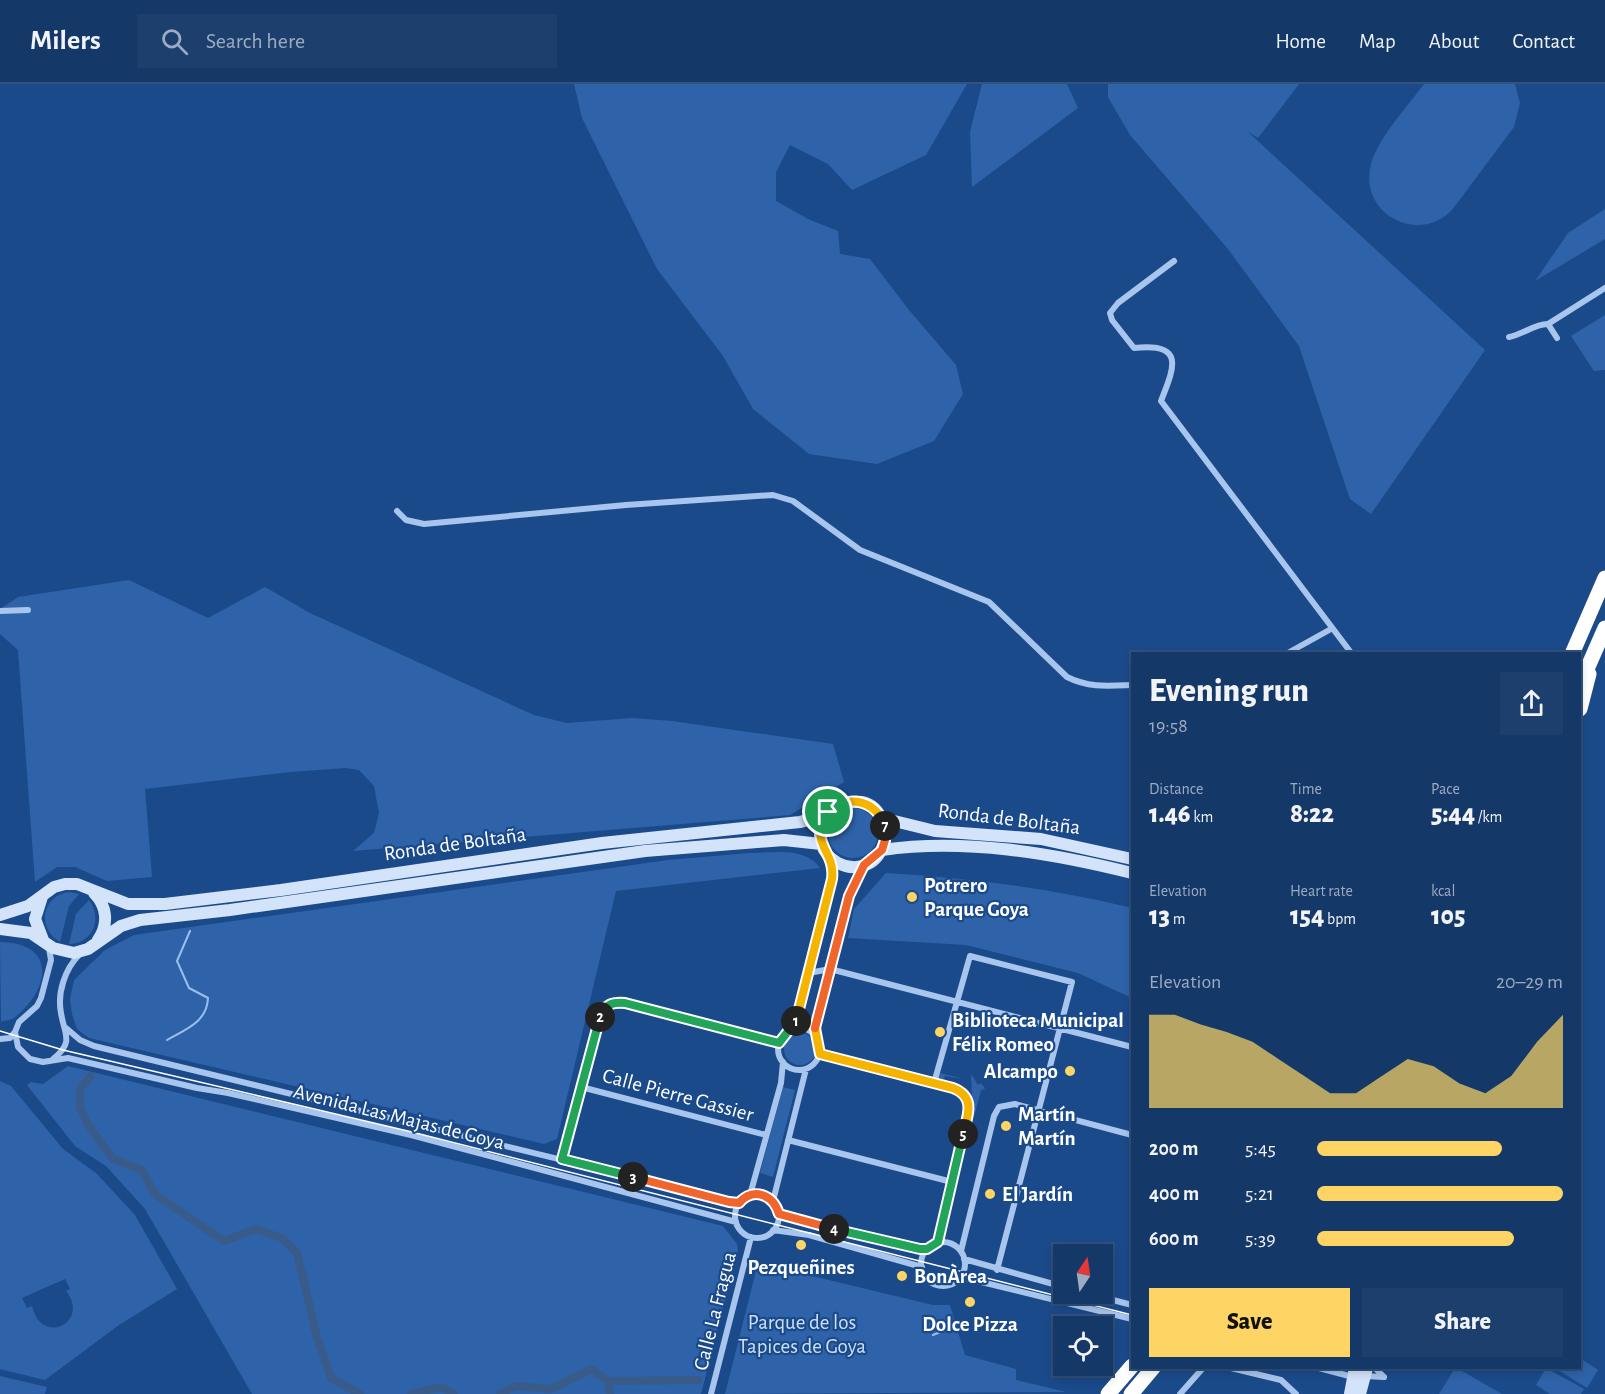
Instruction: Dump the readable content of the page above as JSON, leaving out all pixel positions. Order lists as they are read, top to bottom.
{
  "streets": {
    "main road": ["Ronda de Boltaña"],
    "street": ["Calle Pierre Gassier", "Avenida Las Majas de Goya", "Calle La Fragua"]
  },
  "crossings": [
    ["Avenida Las Majas de Goya", "Calle La Fragua"]
  ],
  "parks": ["Parque de los Tapices de Goya"],
  "places": [
    "Potrero Parque Goya",
    "Biblioteca Municipal Félix Romeo",
    "Alcampo",
    "Martín Martín",
    "El Jardín",
    "Pezqueñines",
    "BonÀrea",
    "Dolce Pizza"
  ],
  "north": "top",
  "page": {
    "header": "Milers",
    "search": "Search here",
    "nav": [
      "Home",
      "Map",
      "About",
      "Contact"
    ],
    "heading": ["Evening run", "19:58"],
    "stats": [
      ["Distance", "1.46 km"],
      ["Time", "8:22"],
      ["Pace", "5:44 /km"],
      ["Elevation", "13 m"],
      ["Heart rate", "154 bpm"],
      ["kcal", "105"]
    ],
    "pins": [
      "7",
      "2",
      "1",
      "5",
      "3",
      "4"
    ],
    "chart": ["Elevation", "20–29 m"],
    "list": [
      {
        "name": "200 m",
        "note": "5:45"
      },
      {
        "name": "400 m",
        "note": "5:21"
      },
      {
        "name": "600 m",
        "note": "5:39"
      }
    ],
    "buttons": ["Save", "Share"]
  }
}
